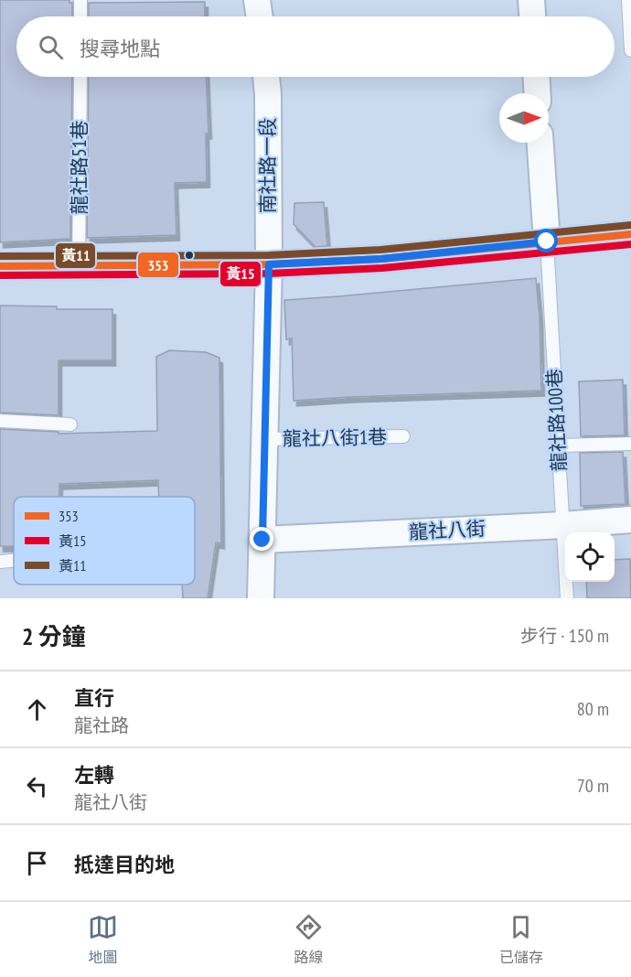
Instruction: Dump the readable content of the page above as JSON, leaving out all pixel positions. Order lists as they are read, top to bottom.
{
  "streets": {
    "street": ["南社路一段", "龍社八街"],
    "lane": ["龍社路51巷", "龍社路100巷", "龍社八街1巷"]
  },
  "crossings": [
    ["龍社路100巷", "龍社八街"]
  ],
  "lines": ["transit line 黃11", "transit line 353", "transit line 黃15"],
  "legend": ["353", "黃15", "黃11"],
  "north": "right",
  "page": {
    "search": "搜尋地點",
    "heading": ["2 分鐘", "步行 · 150 m"],
    "list": [
      ["直行", "龍社路", "80 m"],
      ["左轉", "龍社八街", "70 m"],
      "抵達目的地"
    ],
    "nav": ["地圖", "路線", "已儲存"]
  }
}
